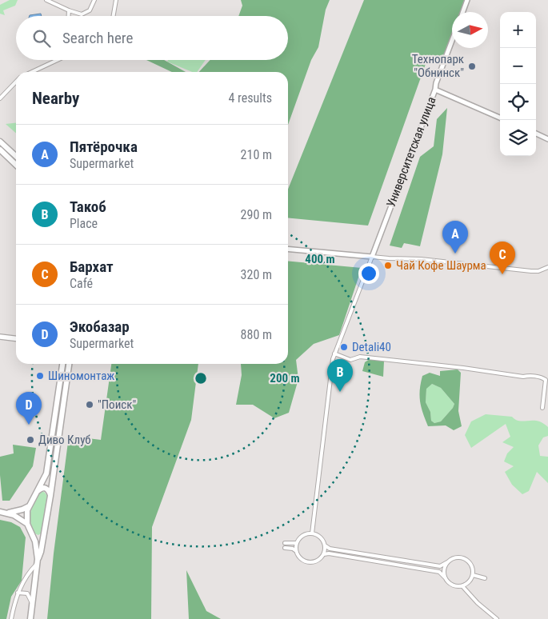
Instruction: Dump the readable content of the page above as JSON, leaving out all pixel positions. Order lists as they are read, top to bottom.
{
  "streets": {
    "street": ["Университетская улица"]
  },
  "places": [
    "Технопарк \"Обнинск\"",
    "Чай Кофе Шаурма",
    "Detali40",
    "Шиномонтаж",
    "\"Поиск\"",
    "Диво Клуб"
  ],
  "north": "right",
  "page": {
    "map_buttons": ["+", "−"],
    "search": "Search here",
    "heading": ["Nearby", "4 results"],
    "list": [
      {
        "mark": "A",
        "name": "Пятёрочка",
        "note": "Supermarket",
        "value": "210 m"
      },
      {
        "mark": "B",
        "name": "Такоб",
        "note": "Place",
        "value": "290 m"
      },
      {
        "mark": "C",
        "name": "Бархат",
        "note": "Café",
        "value": "320 m"
      },
      {
        "mark": "D",
        "name": "Экобазар",
        "note": "Supermarket",
        "value": "880 m"
      }
    ],
    "pins": [
      "A",
      "C",
      "B",
      "D"
    ]
  },
  "rings": ["400 m", "200 m"]
}
